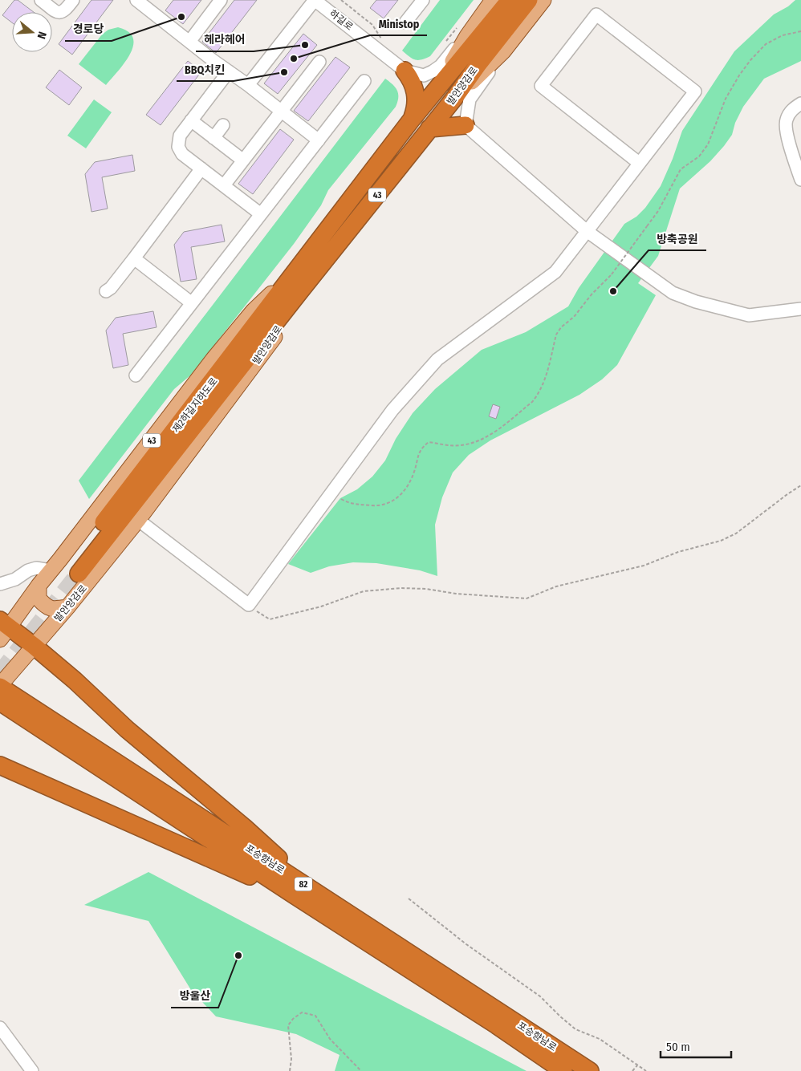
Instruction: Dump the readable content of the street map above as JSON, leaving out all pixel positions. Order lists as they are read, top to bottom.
{
  "streets": {
    "highway": [
      "발안양감로",
      "43",
      "제2하길지하도로",
      "포승향남로",
      "82"
    ],
    "street": ["하길로"]
  },
  "crossings": [
    ["발안양감로", "43"],
    ["발안양감로", "제2하길지하도로"],
    ["발안양감로", "포승향남로"]
  ],
  "places": [
    "경로당",
    "헤라헤어",
    "Ministop",
    "BBQ치킨",
    "방축공원",
    "방울산"
  ],
  "scale_bar": "50 m",
  "north": "right"
}
